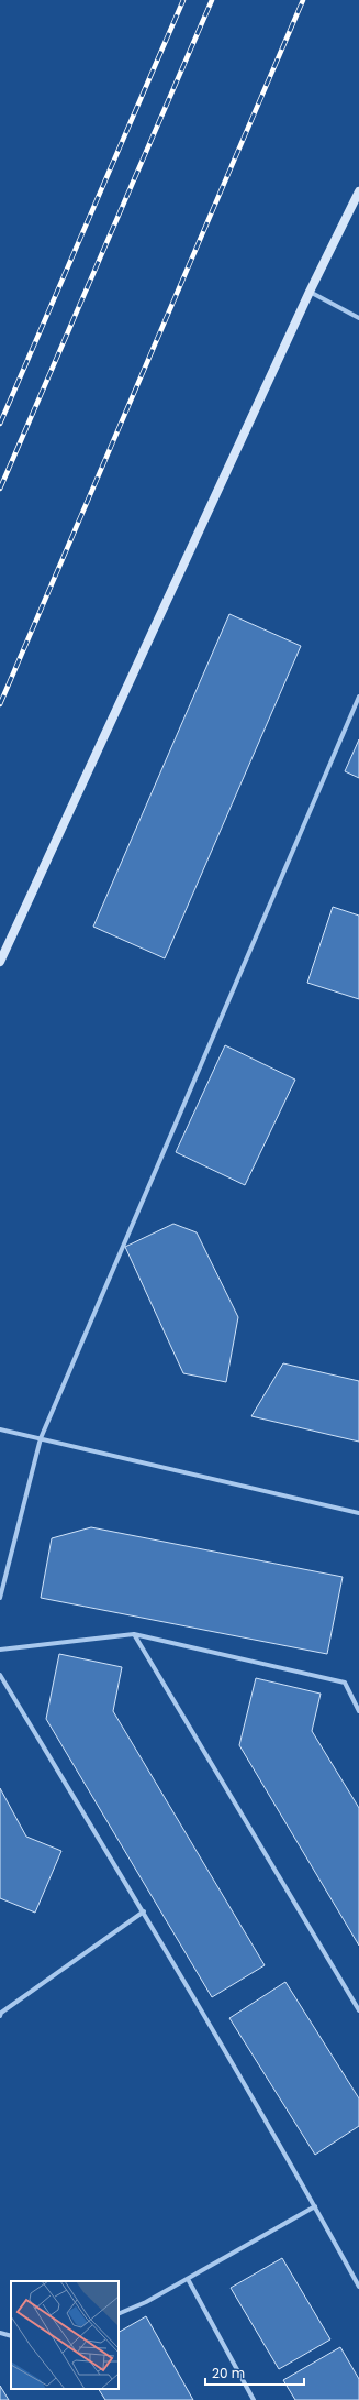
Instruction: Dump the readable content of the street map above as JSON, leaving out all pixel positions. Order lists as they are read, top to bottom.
{
  "scale_bar": "20 m"
}
